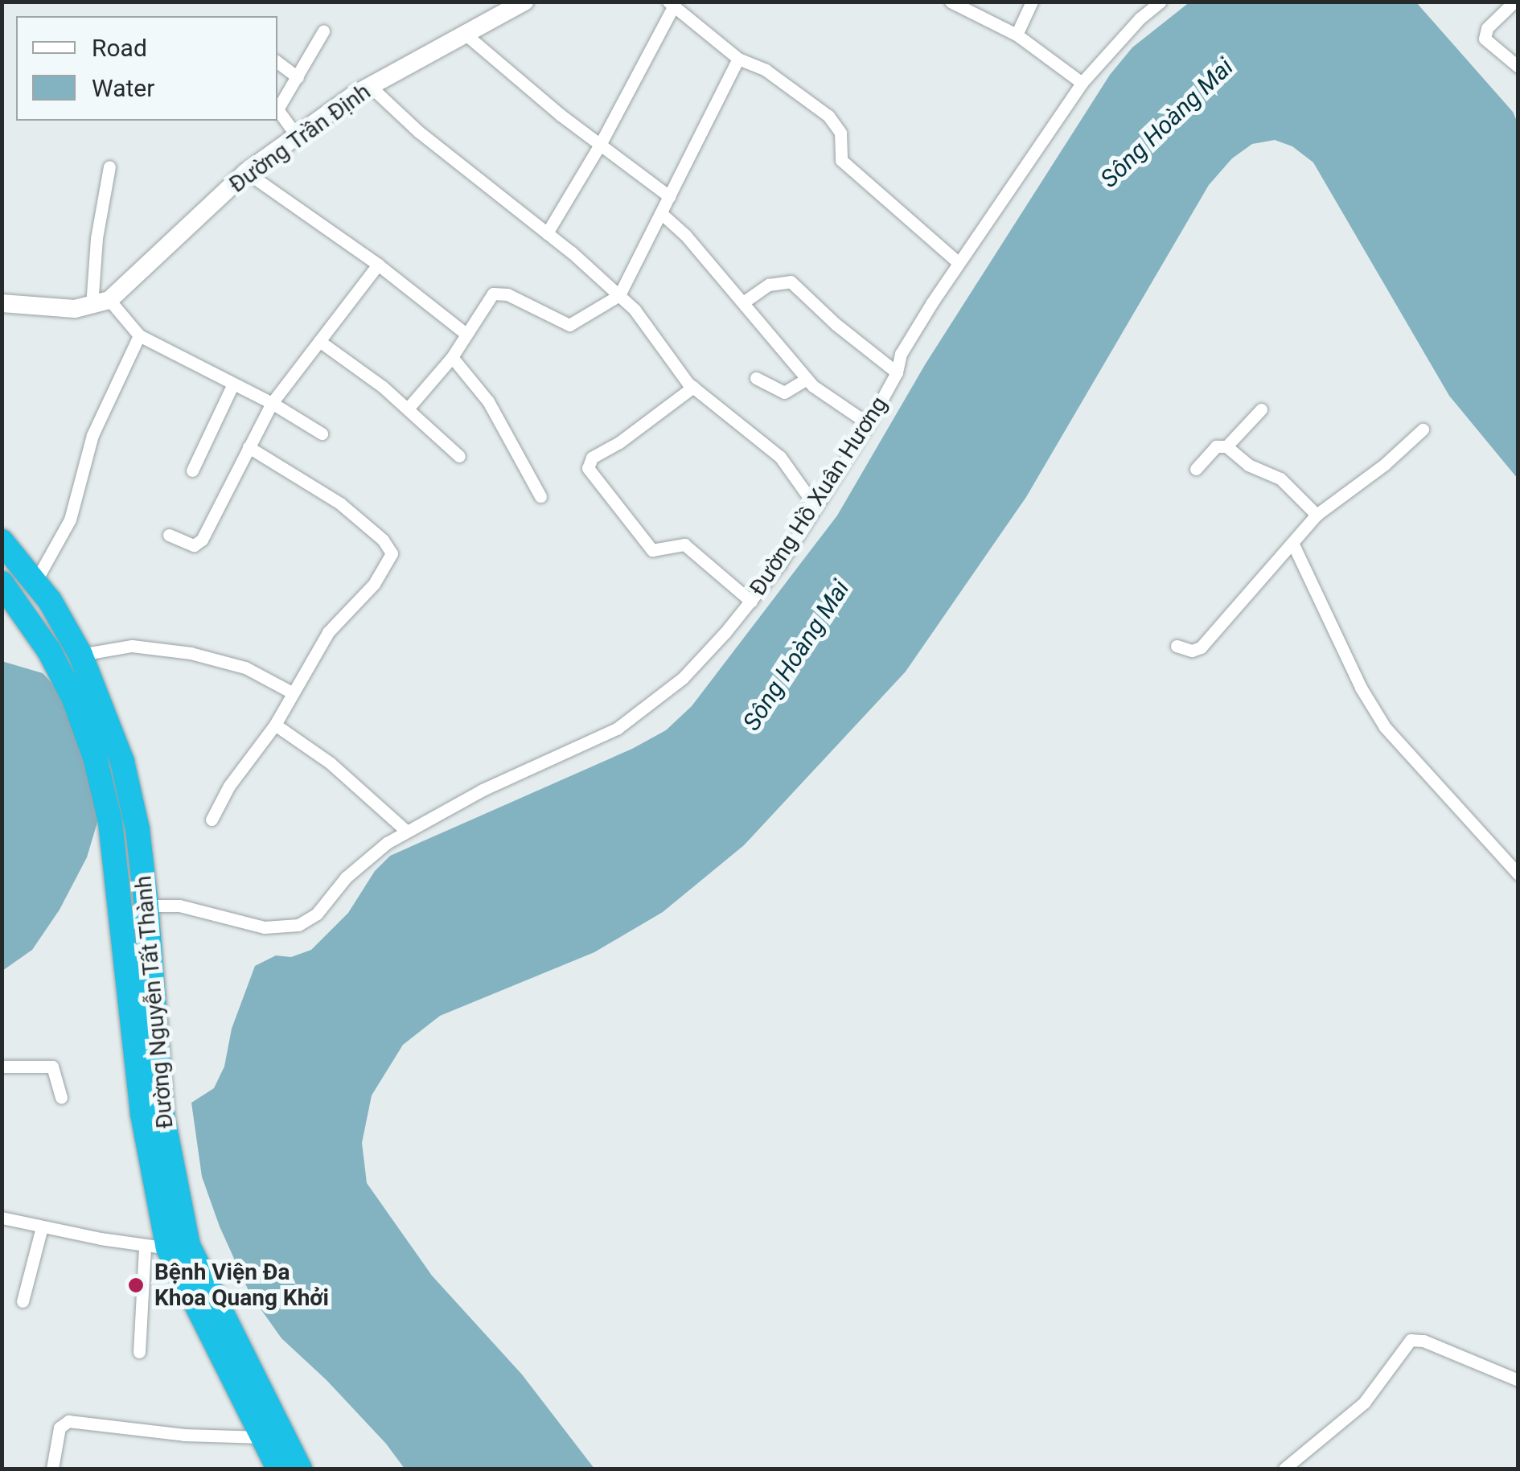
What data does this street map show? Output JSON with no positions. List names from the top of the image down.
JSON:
{
  "streets": {
    "highway": ["Đường Nguyễn Tất Thành"],
    "main road": ["Đường Trần Định"],
    "street": ["Đường Hồ Xuân Hương"]
  },
  "crossings": [
    ["Đường Hồ Xuân Hương", "Đường Nguyễn Tất Thành"]
  ],
  "water": ["Sông Hoàng Mai"],
  "places": ["Bệnh Viện Đa Khoa Quang Khởi"],
  "legend": ["Road", "Water"]
}
